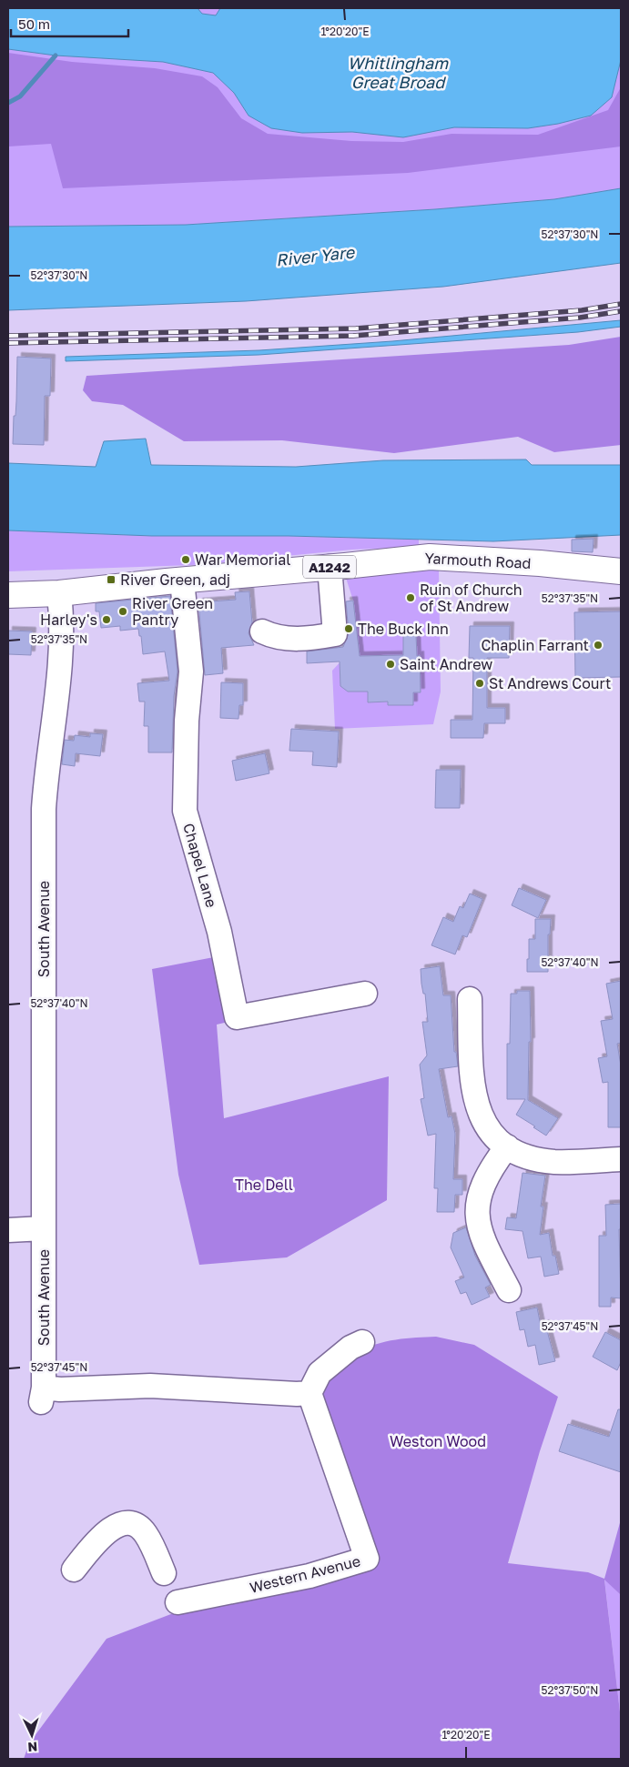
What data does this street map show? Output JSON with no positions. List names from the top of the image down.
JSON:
{
  "streets": {
    "main road": ["Yarmouth Road", "A1242"],
    "street": ["Chapel Lane", "South Avenue", "Western Avenue"]
  },
  "crossings": [
    ["Yarmouth Road", "Chapel Lane"],
    ["Yarmouth Road", "South Avenue"],
    ["South Avenue", "Western Avenue"]
  ],
  "water": ["Whitlingham Great Broad", "River Yare"],
  "parks": ["The Dell", "Weston Wood"],
  "places": {
    "other": [
      "War Memorial",
      "Ruin of Church of St Andrew",
      "River Green Pantry",
      "Harley's",
      "The Buck Inn",
      "Chaplin Farrant",
      "Saint Andrew",
      "St Andrews Court"
    ],
    "transit": ["River Green, adj"]
  },
  "scale_bar": "50 m",
  "north": "bottom",
  "coordinates": [
    "1°20'20\"E",
    "52°37'30\"N",
    "52°37'35\"N",
    "52°37'40\"N",
    "52°37'45\"N",
    "52°37'50\"N"
  ]
}
